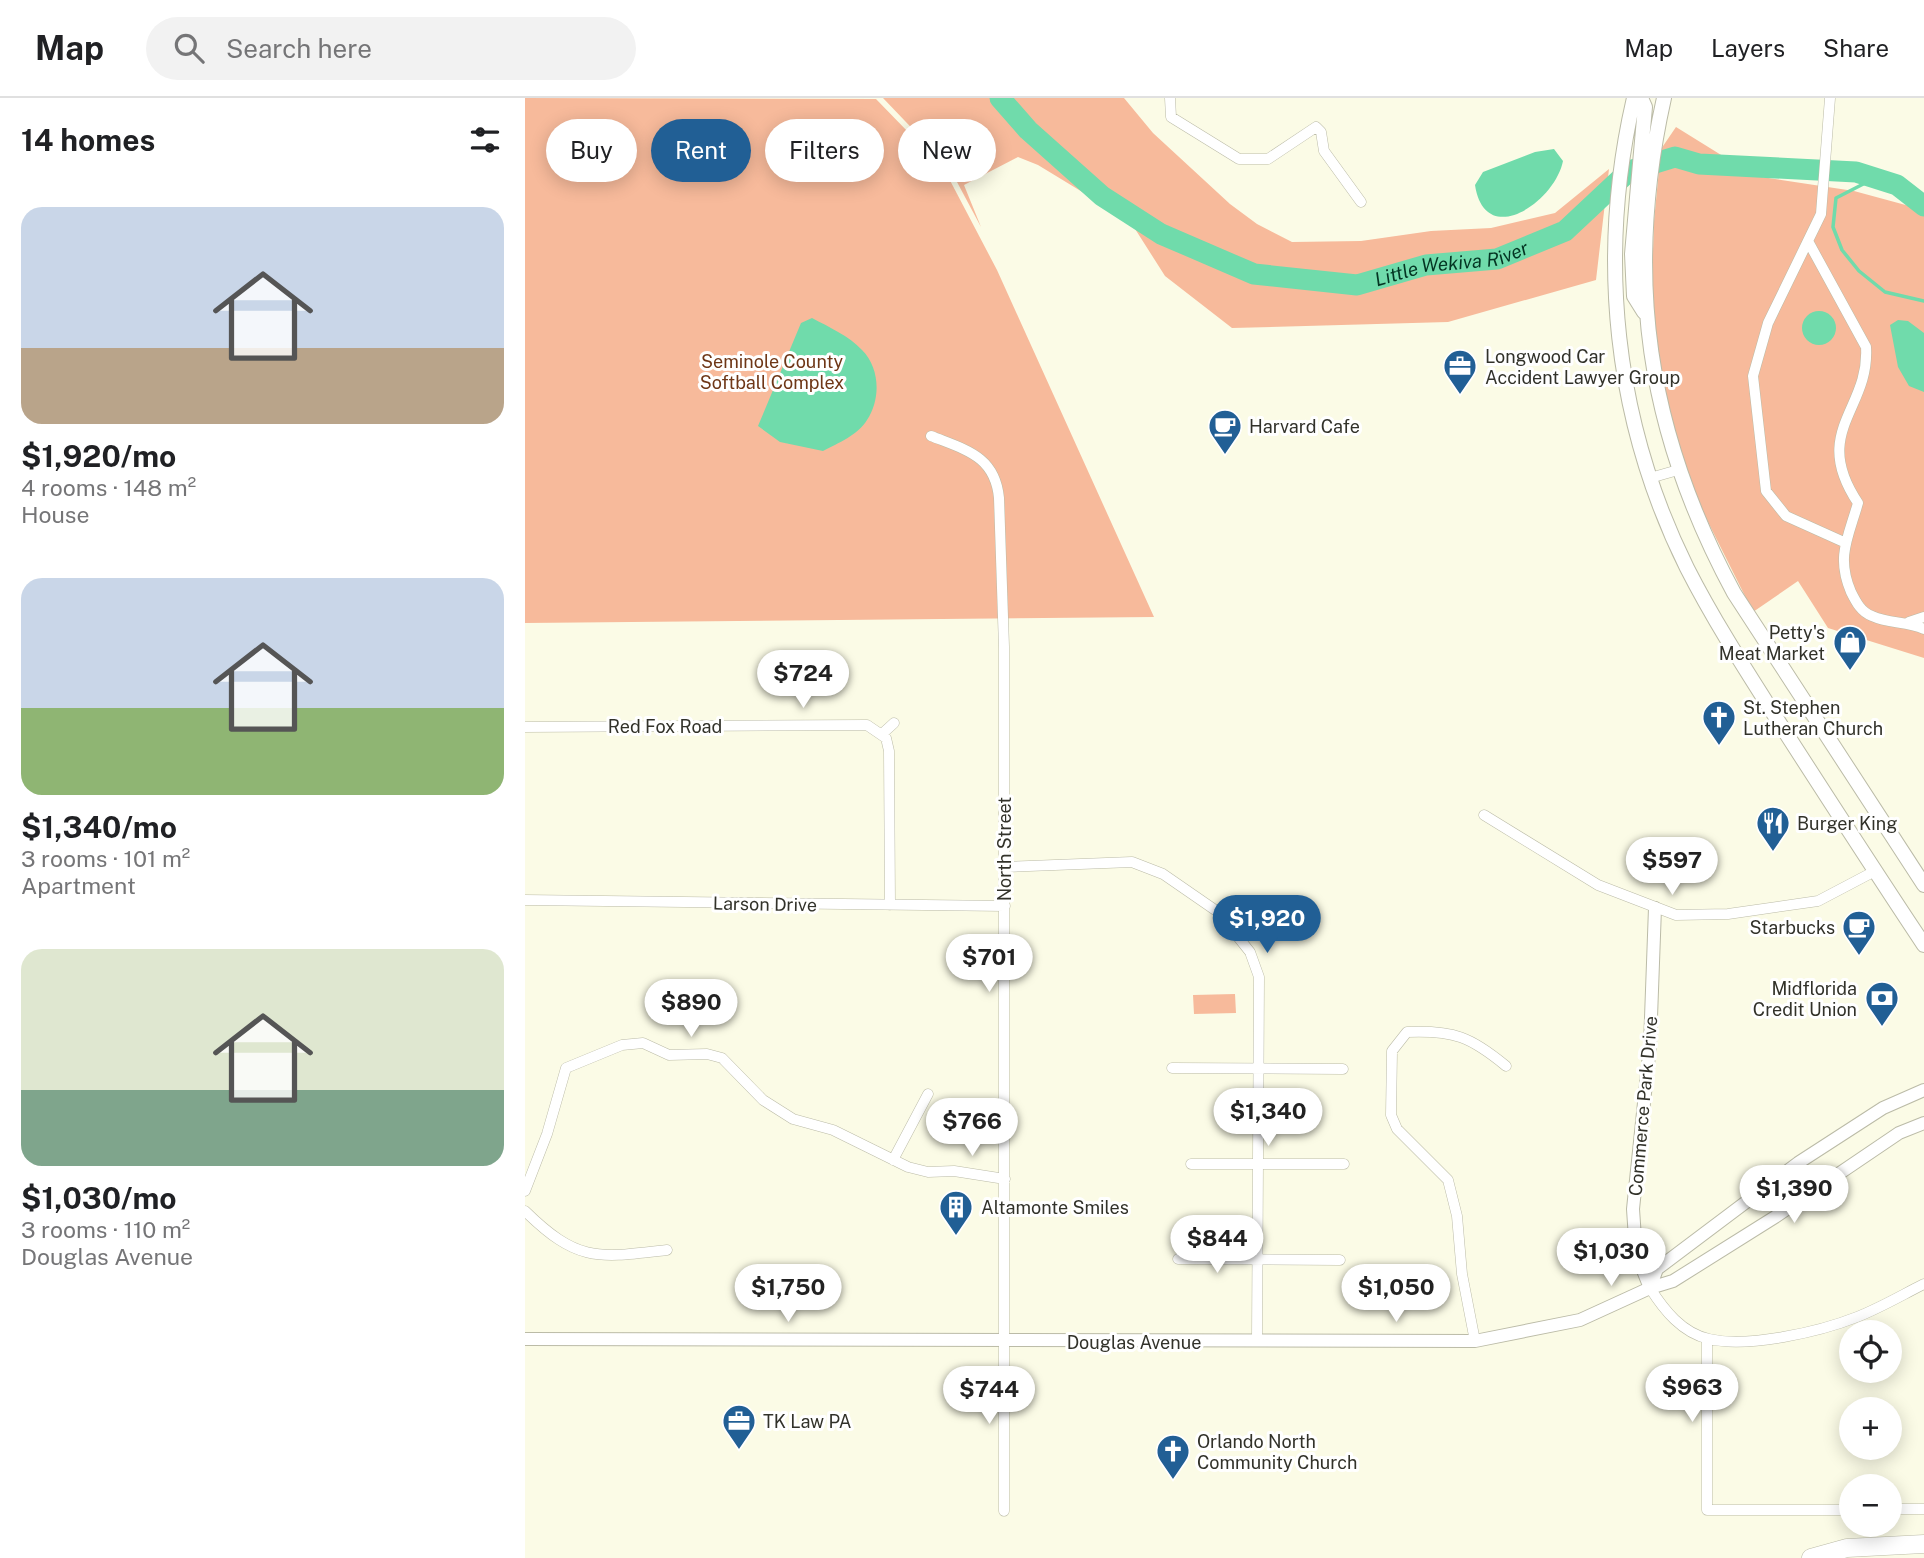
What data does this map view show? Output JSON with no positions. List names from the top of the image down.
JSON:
{
  "streets": {
    "main road": ["Commerce Park Drive", "Douglas Avenue"],
    "street": ["Red Fox Road", "North Street", "Larson Drive"]
  },
  "crossings": [
    ["North Street", "Larson Drive"],
    ["North Street", "Douglas Avenue"],
    ["Commerce Park Drive", "Douglas Avenue"]
  ],
  "water": ["Little Wekiva River"],
  "parks": ["Seminole County Softball Complex"],
  "places": {
    "office": ["Longwood Car Accident Lawyer Group", "TK Law PA"],
    "cafe": ["Harvard Cafe", "Starbucks"],
    "shop": ["Petty's Meat Market"],
    "church": ["St. Stephen Lutheran Church", "Orlando North Community Church"],
    "restaurant": ["Burger King"],
    "bank": ["Midflorida Credit Union"],
    "building": ["Altamonte Smiles"]
  },
  "page": {
    "header": "Map",
    "search": "Search here",
    "nav": ["Map", "Layers", "Share"],
    "heading": "14 homes",
    "chip": [
      "Buy",
      "Rent",
      "Filters",
      "New"
    ],
    "list": [
      {
        "name": "$1,920/mo",
        "note": "4 rooms · 148 m² · House"
      },
      {
        "name": "$1,340/mo",
        "note": "3 rooms · 101 m² · Apartment"
      },
      {
        "name": "$1,030/mo",
        "note": "3 rooms · 110 m² · Douglas Avenue"
      }
    ],
    "price": [
      "$724",
      "$597",
      "$1,920",
      "$701",
      "$890",
      "$1,340",
      "$766",
      "$1,390",
      "$844",
      "$1,030",
      "$1,750",
      "$1,050",
      "$963",
      "$744"
    ],
    "map_buttons": ["+", "−"]
  }
}
